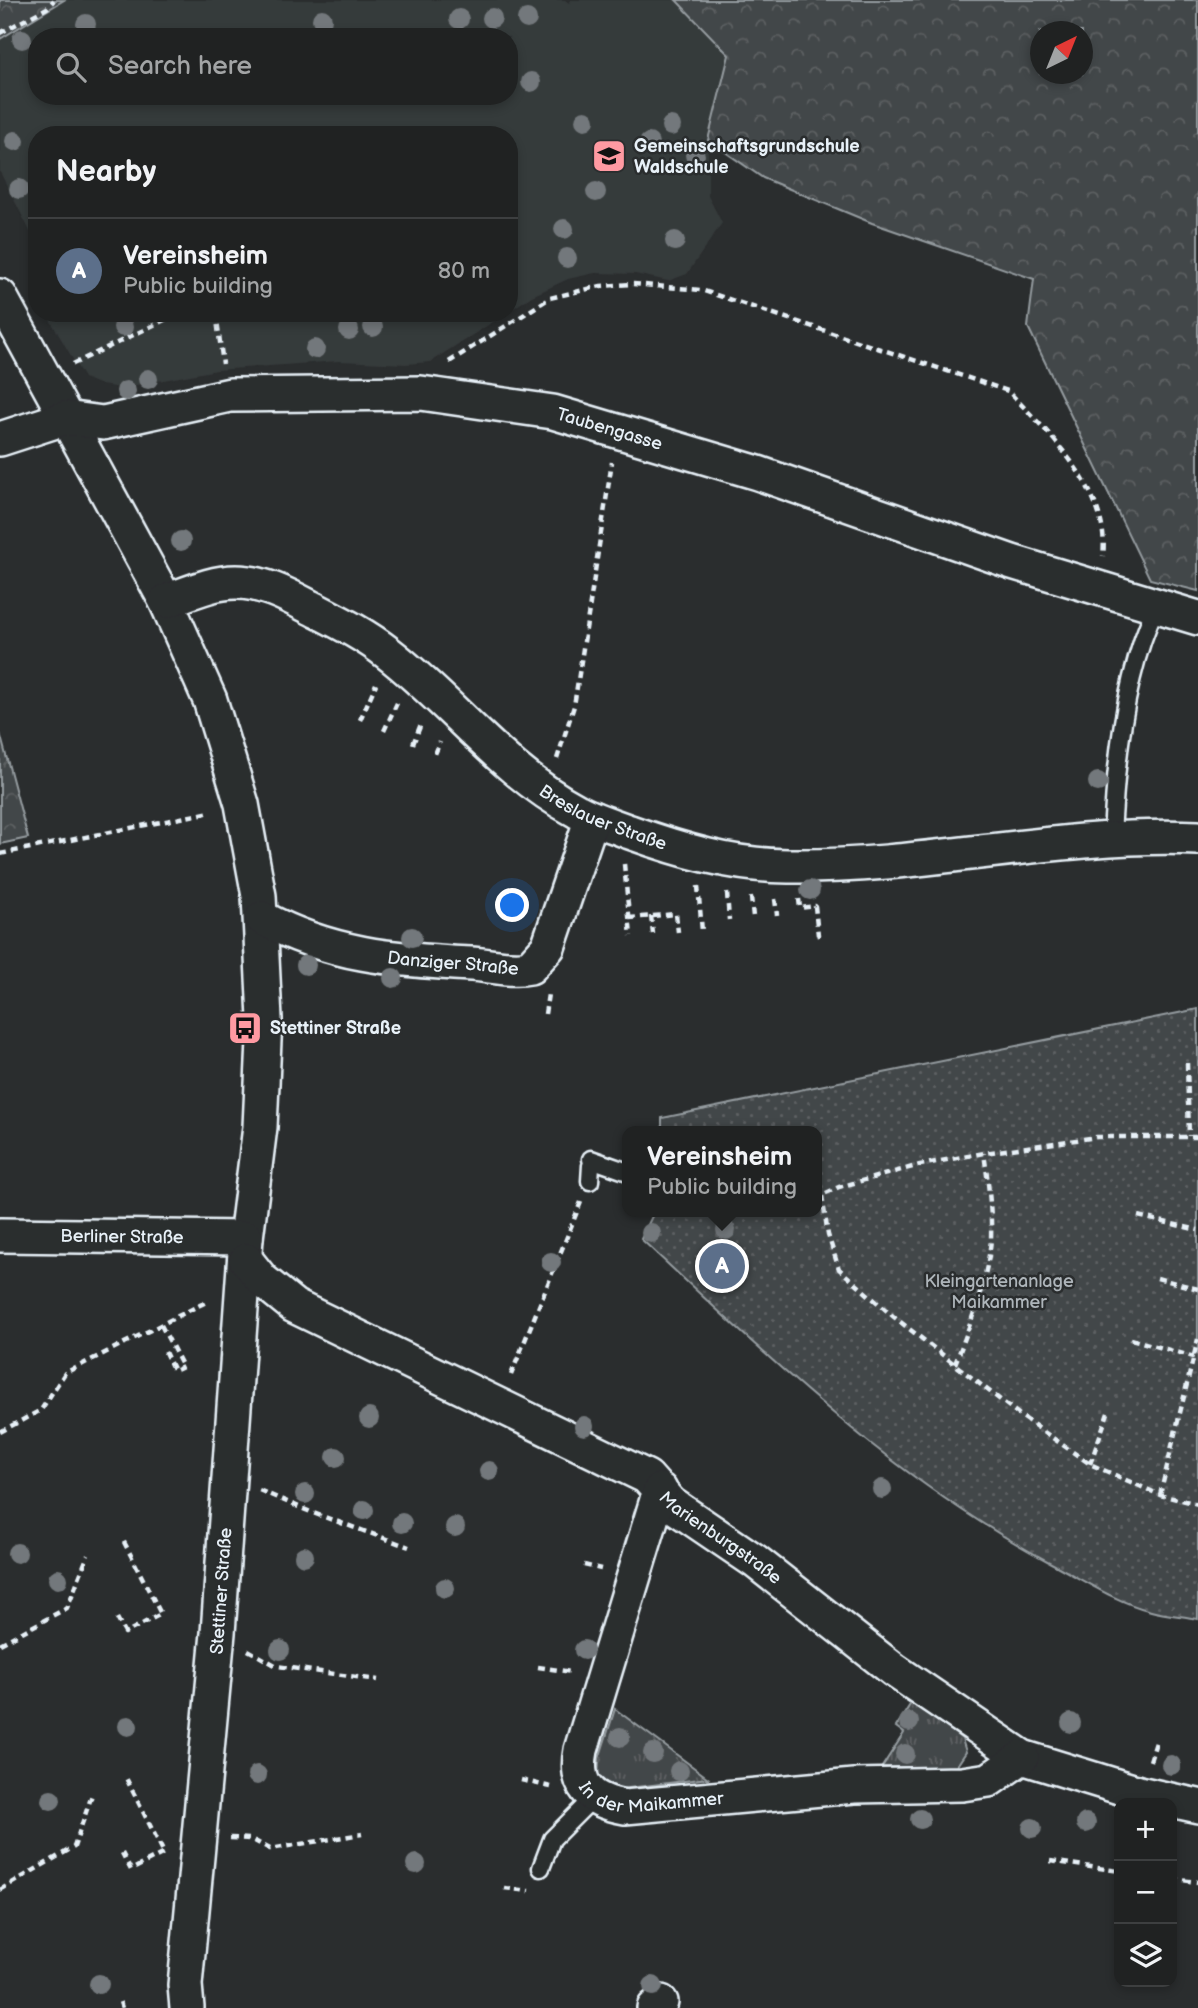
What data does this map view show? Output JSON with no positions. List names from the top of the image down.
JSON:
{
  "streets": {
    "street": [
      "Taubengasse",
      "Breslauer Straße",
      "Danziger Straße",
      "Berliner Straße",
      "Marienburgstraße",
      "Stettiner Straße",
      "In der Maikammer"
    ]
  },
  "crossings": [
    ["Taubengasse", "Stettiner Straße"],
    ["Breslauer Straße", "Danziger Straße"],
    ["Breslauer Straße", "Stettiner Straße"],
    ["Danziger Straße", "Stettiner Straße"],
    ["Berliner Straße", "Marienburgstraße"],
    ["Berliner Straße", "Stettiner Straße"],
    ["Marienburgstraße", "Stettiner Straße"],
    ["Marienburgstraße", "In der Maikammer"]
  ],
  "parks": ["Kleingartenanlage Maikammer"],
  "places": {
    "school or university": ["Gemeinschaftsgrundschule Waldschule"],
    "bus stop": ["Stettiner Straße"]
  },
  "north": "top right",
  "page": {
    "search": "Search here",
    "heading": "Nearby",
    "list": [
      {
        "mark": "A",
        "name": "Vereinsheim",
        "note": "Public building",
        "value": "80 m"
      }
    ],
    "popup": ["Vereinsheim", "Public building"],
    "pins": "A",
    "map_buttons": ["+", "−"]
  }
}
